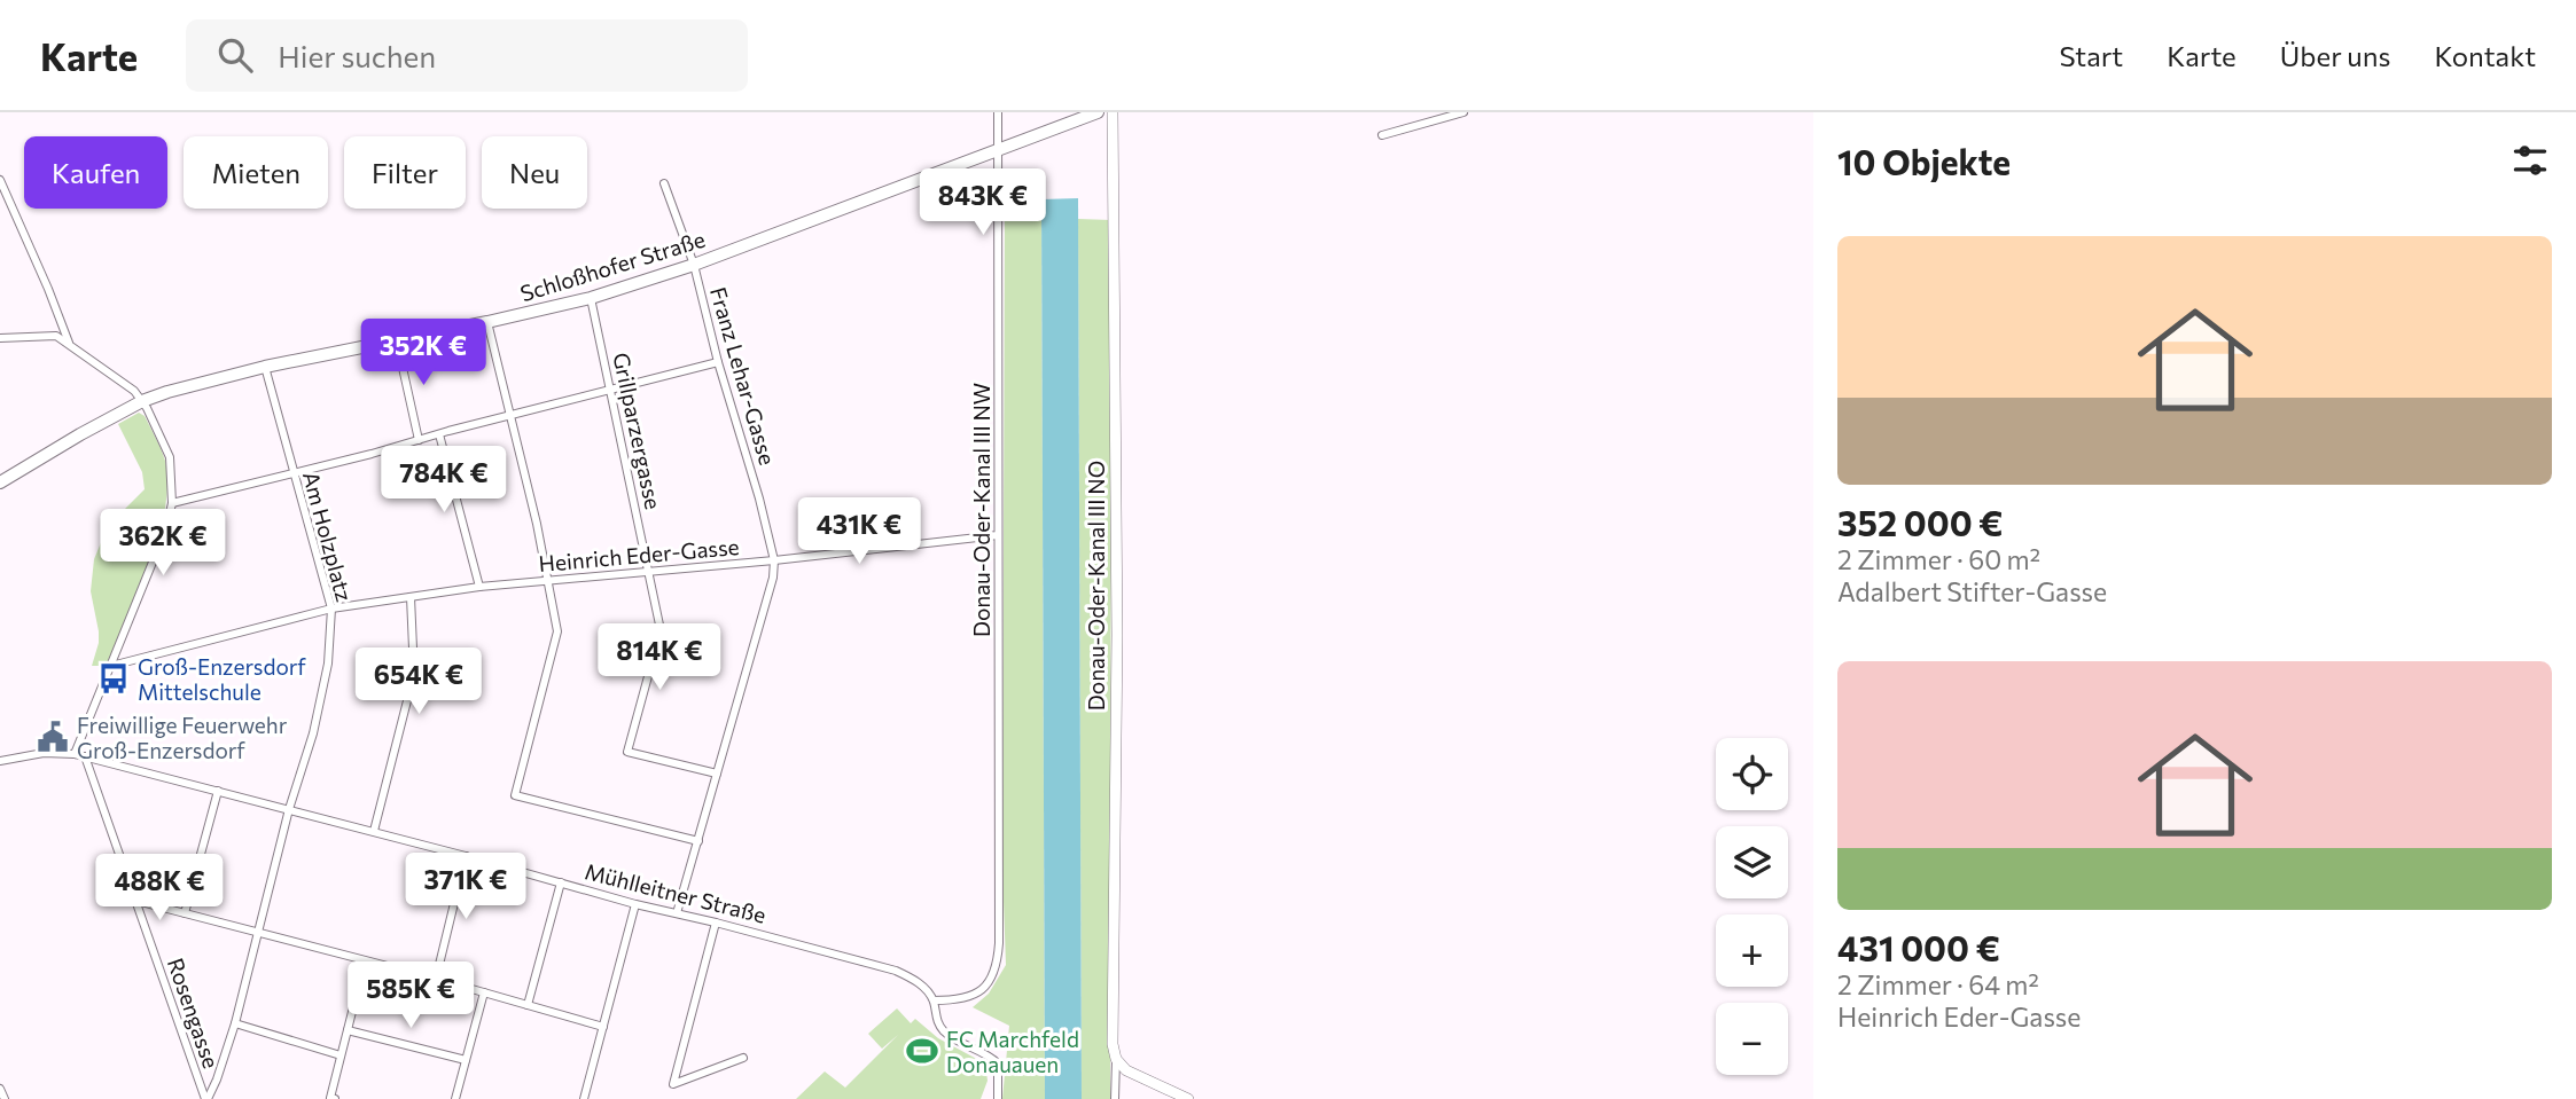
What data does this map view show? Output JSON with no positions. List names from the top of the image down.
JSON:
{
  "streets": {
    "main road": ["Schloßhofer Straße"],
    "street": [
      "Franz Lehar-Gasse",
      "Grillparzergasse",
      "Donau-Oder-Kanal III NW",
      "Am Holzplatz",
      "Heinrich Eder-Gasse",
      "Donau-Oder-Kanal III NO",
      "Mühlleitner Straße",
      "Rosengasse"
    ]
  },
  "crossings": [
    ["Schloßhofer Straße", "Franz Lehar-Gasse"],
    ["Schloßhofer Straße", "Grillparzergasse"],
    ["Schloßhofer Straße", "Donau-Oder-Kanal III NW"],
    ["Schloßhofer Straße", "Am Holzplatz"],
    ["Franz Lehar-Gasse", "Grillparzergasse"],
    ["Franz Lehar-Gasse", "Heinrich Eder-Gasse"],
    ["Franz Lehar-Gasse", "Mühlleitner Straße"],
    ["Grillparzergasse", "Heinrich Eder-Gasse"],
    ["Donau-Oder-Kanal III NW", "Heinrich Eder-Gasse"],
    ["Donau-Oder-Kanal III NW", "Mühlleitner Straße"],
    ["Am Holzplatz", "Heinrich Eder-Gasse"],
    ["Am Holzplatz", "Mühlleitner Straße"],
    ["Am Holzplatz", "Rosengasse"],
    ["Mühlleitner Straße", "Rosengasse"]
  ],
  "places": {
    "bus stop": ["Groß-Enzersdorf Mittelschule"],
    "public building": ["Freiwillige Feuerwehr Groß-Enzersdorf"],
    "sports": ["FC Marchfeld Donauauen"]
  },
  "page": {
    "header": "Karte",
    "search": "Hier suchen",
    "nav": [
      "Start",
      "Karte",
      "Über uns",
      "Kontakt"
    ],
    "heading": "10 Objekte",
    "chip": [
      "Kaufen",
      "Mieten",
      "Filter",
      "Neu"
    ],
    "price": [
      "843K €",
      "352K €",
      "784K €",
      "431K €",
      "362K €",
      "814K €",
      "654K €",
      "371K €",
      "488K €",
      "585K €"
    ],
    "list": [
      {
        "name": "352 000 €",
        "note": "2 Zimmer · 60 m² · Adalbert Stifter-Gasse"
      },
      {
        "name": "431 000 €",
        "note": "2 Zimmer · 64 m² · Heinrich Eder-Gasse"
      }
    ],
    "map_buttons": ["+", "−"]
  }
}
